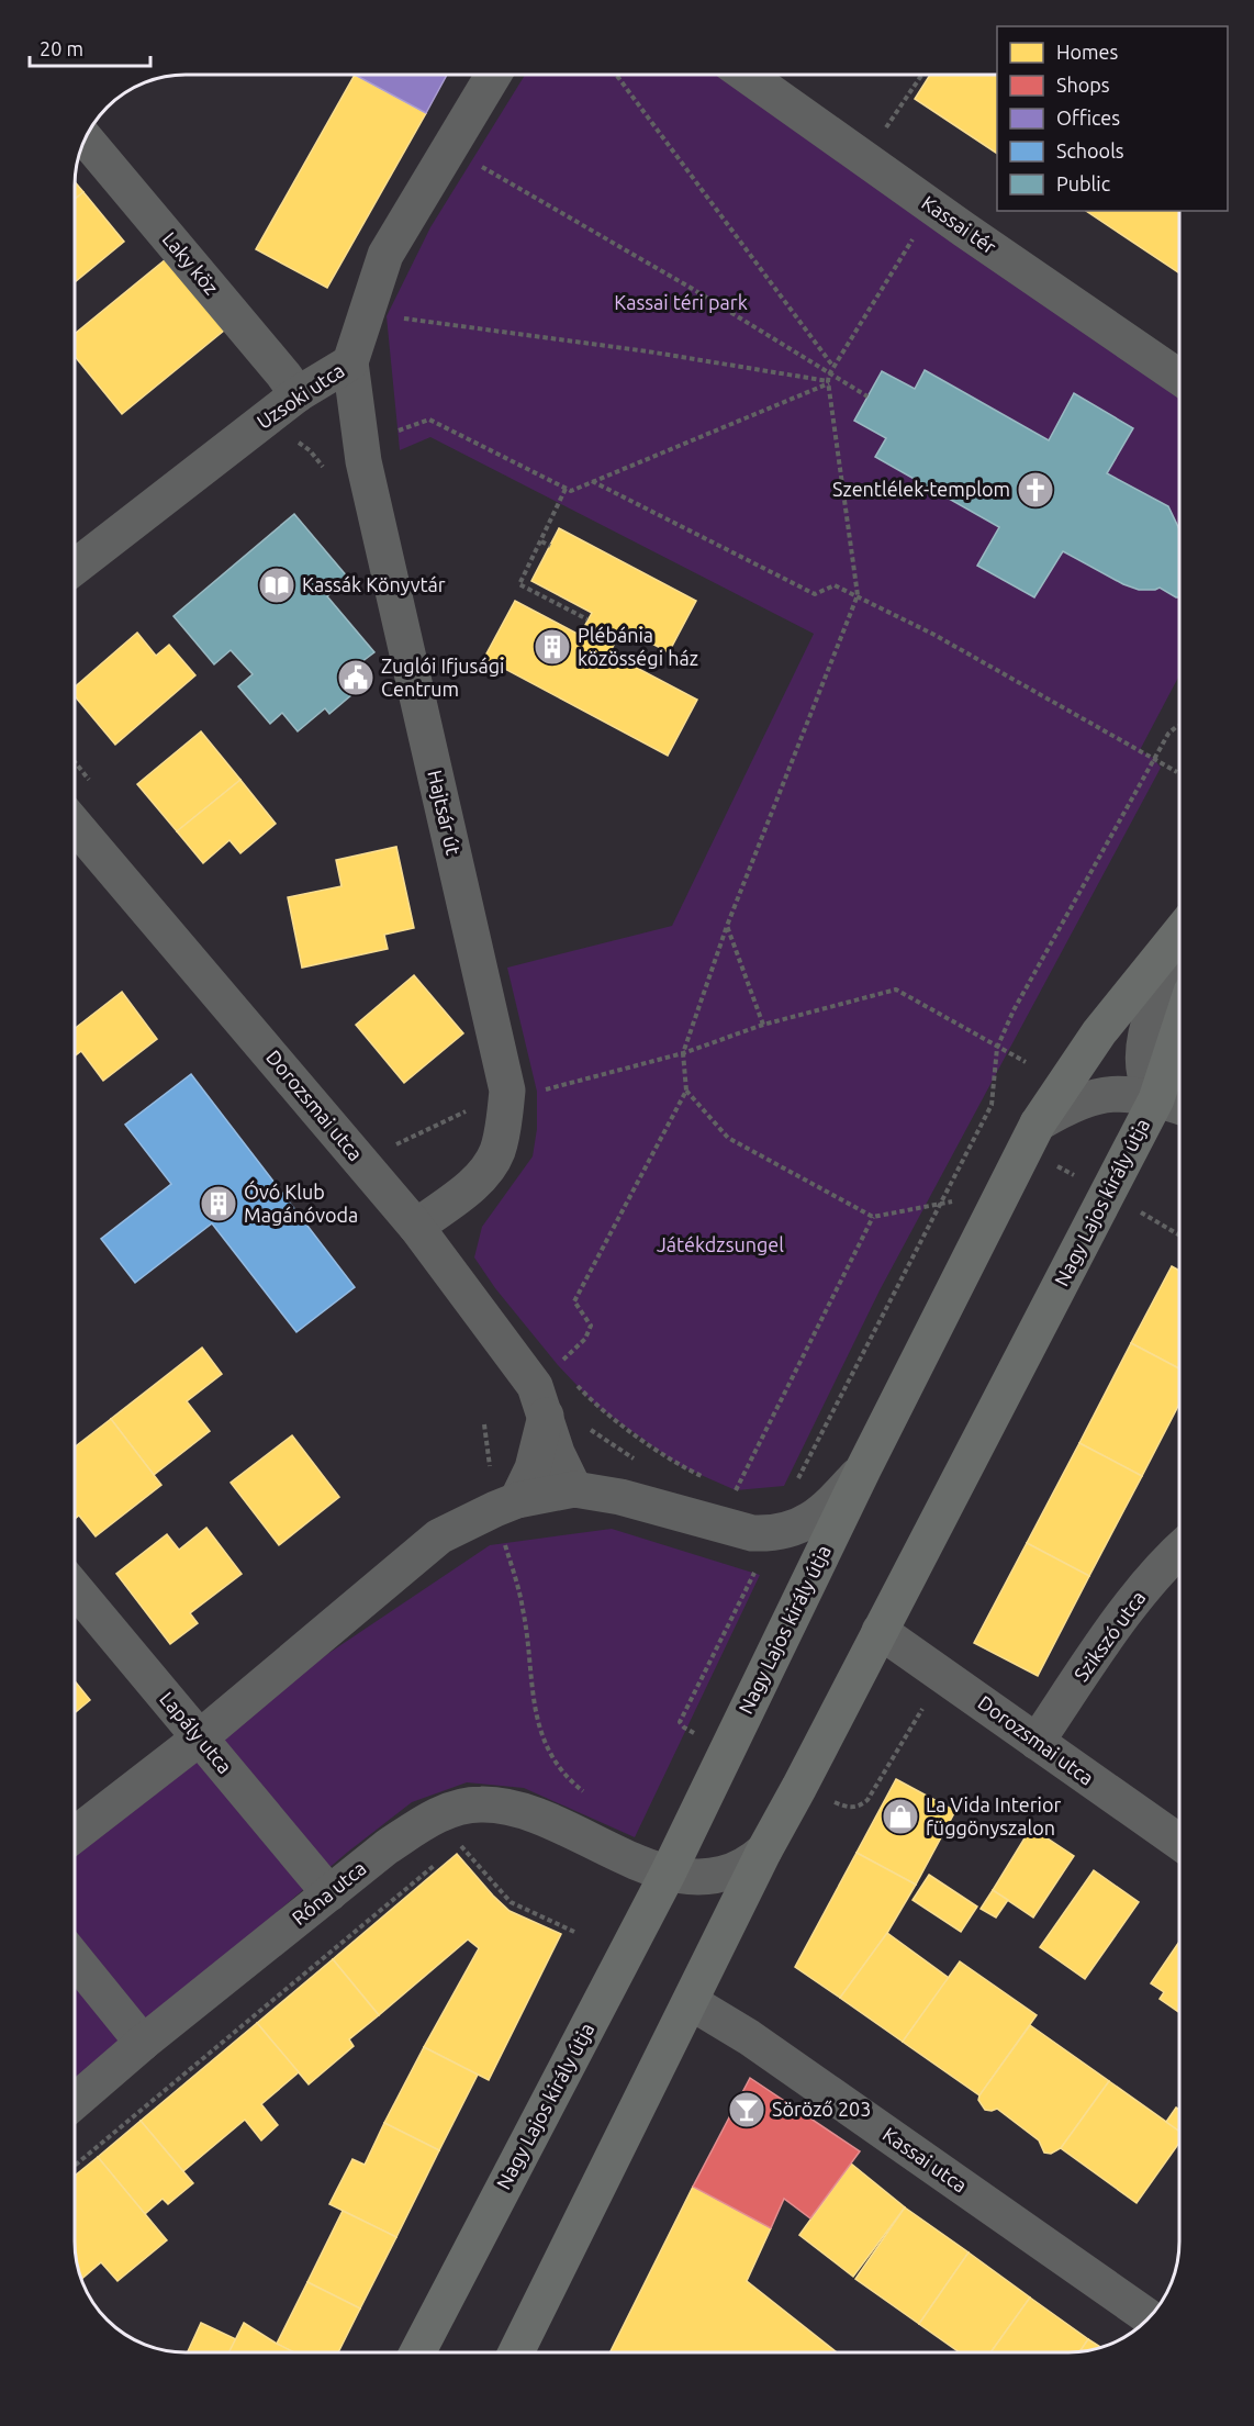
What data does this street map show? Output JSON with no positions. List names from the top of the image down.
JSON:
{
  "streets": {
    "main road": ["Nagy Lajos király útja"],
    "street": [
      "Kassai tér",
      "Laky köz",
      "Uzsoki utca",
      "Hajtsár út",
      "Dorozsmai utca",
      "Szikszó utca",
      "Lapály utca",
      "Róna utca",
      "Kassai utca"
    ]
  },
  "crossings": [
    ["Laky köz", "Uzsoki utca"],
    ["Uzsoki utca", "Hajtsár út"],
    ["Hajtsár út", "Dorozsmai utca"],
    ["Dorozsmai utca", "Nagy Lajos király útja"],
    ["Dorozsmai utca", "Szikszó utca"],
    ["Nagy Lajos király útja", "Róna utca"],
    ["Nagy Lajos király útja", "Kassai utca"],
    ["Lapály utca", "Róna utca"]
  ],
  "parks": ["Kassai téri park", "Játékdzsungel"],
  "places": {
    "church": ["Szentlélek-templom"],
    "library": ["Kassák Könyvtár"],
    "building": ["Plébánia közösségi ház", "Óvó Klub Magánóvoda"],
    "public building": ["Zuglói Ifjusági Centrum"],
    "shop": ["La Vida Interior függönyszalon"],
    "bar": ["Söröző 203"]
  },
  "legend": [
    "Homes",
    "Shops",
    "Offices",
    "Schools",
    "Public"
  ],
  "scale_bar": "20 m"
}
